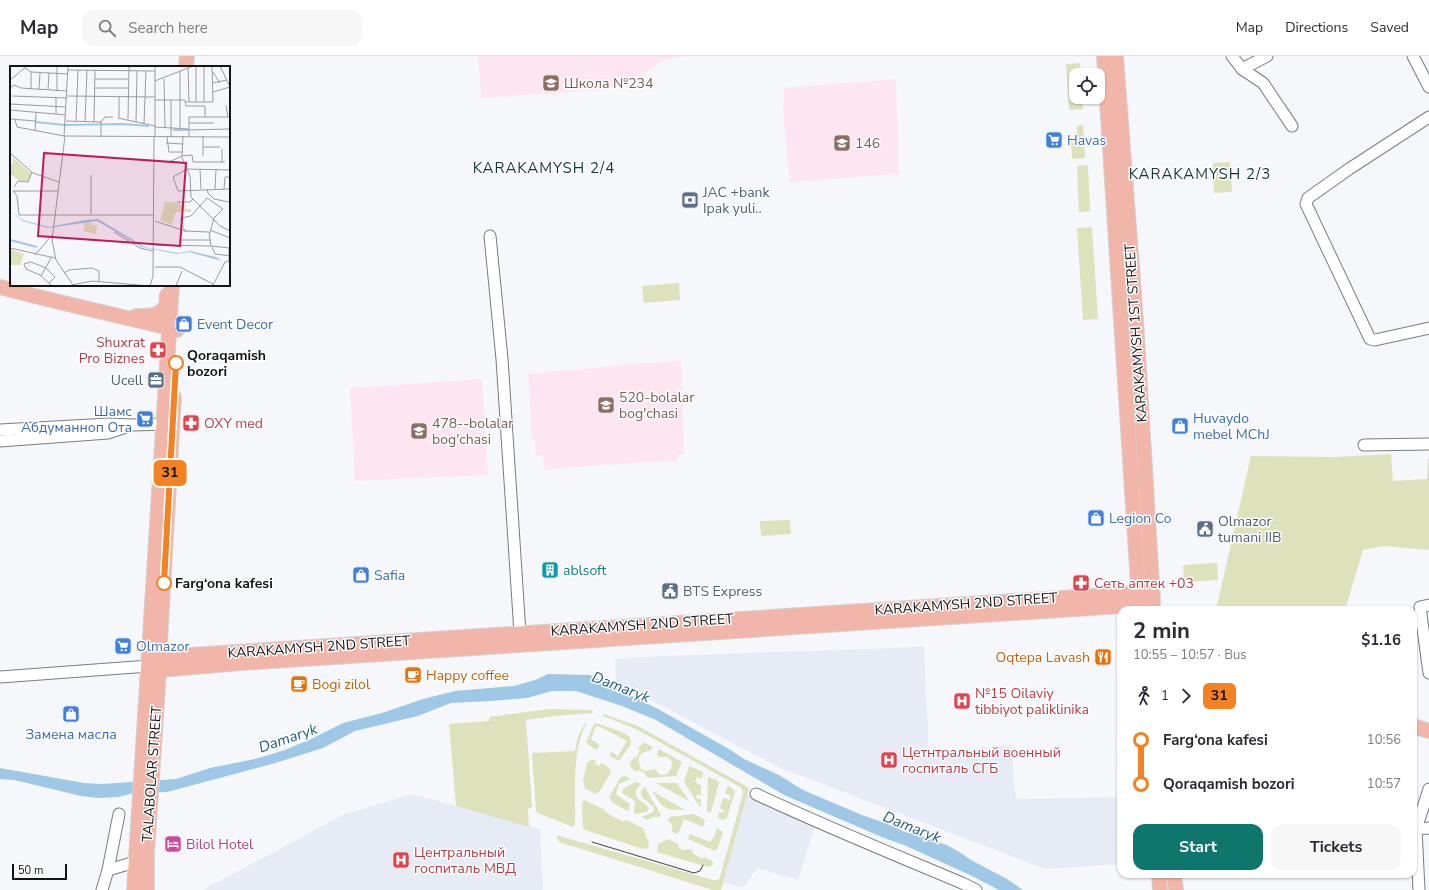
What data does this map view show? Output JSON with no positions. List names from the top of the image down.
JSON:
{
  "streets": {
    "main road": ["KARAKAMYSH 1ST STREET", "KARAKAMYSH 2ND STREET", "TALABOLAR STREET"]
  },
  "crossings": [
    ["KARAKAMYSH 1ST STREET", "KARAKAMYSH 2ND STREET"],
    ["KARAKAMYSH 2ND STREET", "TALABOLAR STREET"]
  ],
  "districts": ["KARAKAMYSH 2/4", "KARAKAMYSH 2/3"],
  "water": ["Damaryk"],
  "places": {
    "school or university": [
      "Школа №234",
      "146",
      "520-bolalar bog'chasi",
      "478--bolalar bog'chasi"
    ],
    "supermarket": ["Havas", "Шамс Абдуманноп Ота", "Olmazor"],
    "bank": ["JAC +bank Ipak yuli.."],
    "shop": [
      "Event Decor",
      "Huvaydo mebel MChJ",
      "Legion Co",
      "Safia",
      "Замена масла"
    ],
    "pharmacy": ["Shuxrat Pro Biznes", "OXY med", "Сеть аптек +03"],
    "other": ["Qoraqamish bozori", "Farg‘ona kafesi"],
    "office": ["Ucell"],
    "public building": ["Olmazor tumani IIB", "BTS Express"],
    "building": ["ablsoft"],
    "restaurant": ["Oqtepa Lavash"],
    "cafe": ["Happy coffee", "Bogi zilol"],
    "hospital": ["№15 Oilaviy tibbiyot paliklinika", "Цетнтральный военный госпиталь СГБ", "Центральный госпиталь МВД"],
    "hotel": ["Bilol Hotel"]
  },
  "lines": ["bus line 31"],
  "scale_bar": "50 m",
  "page": {
    "header": "Map",
    "search": "Search here",
    "nav": ["Map", "Directions", "Saved"],
    "on_map": "31",
    "heading": ["2 min", "10:55 – 10:57 · Bus", "$1.16"],
    "legs": ["1", "31"],
    "list": [
      {
        "name": "Farg‘ona kafesi",
        "value": "10:56"
      },
      {
        "name": "Qoraqamish bozori",
        "value": "10:57"
      }
    ],
    "buttons": ["Start", "Tickets"],
    "scale": "50 m"
  }
}
